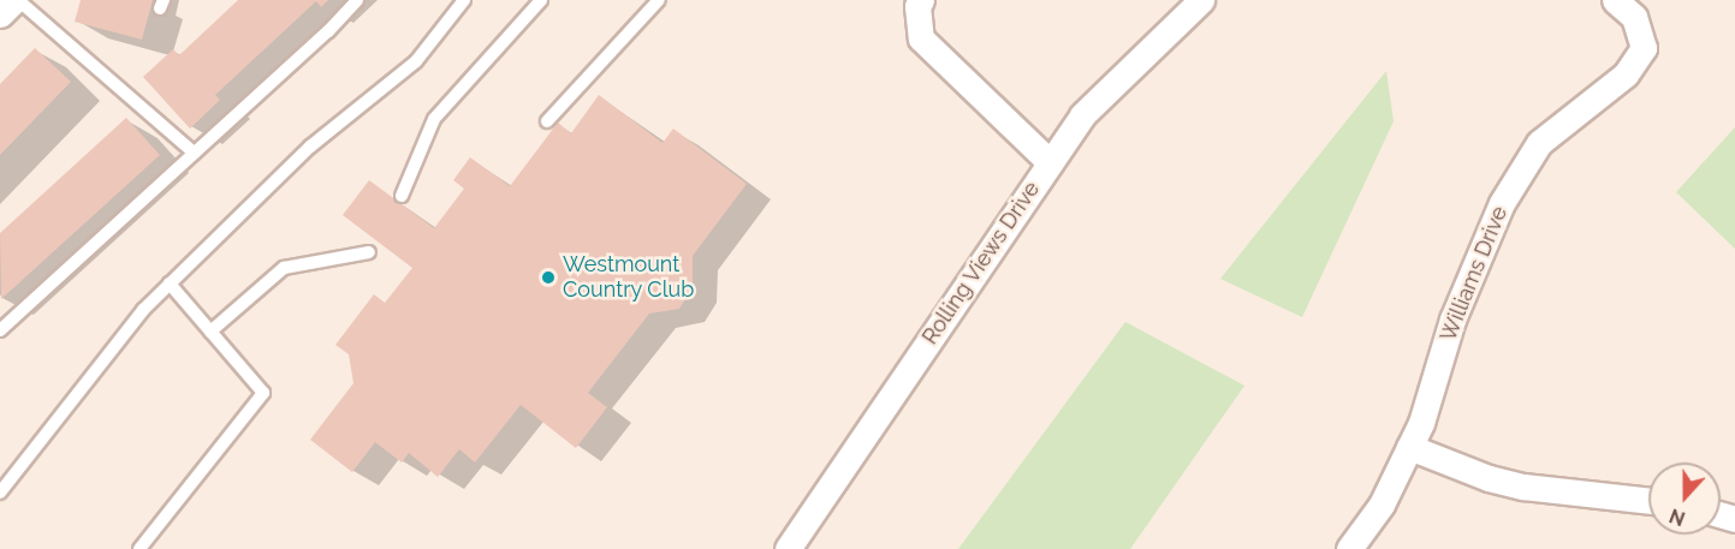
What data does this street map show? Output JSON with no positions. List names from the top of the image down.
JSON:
{
  "streets": {
    "street": ["Rolling Views Drive", "Williams Drive"]
  },
  "places": ["Westmount Country Club"],
  "north": "bottom"
}
